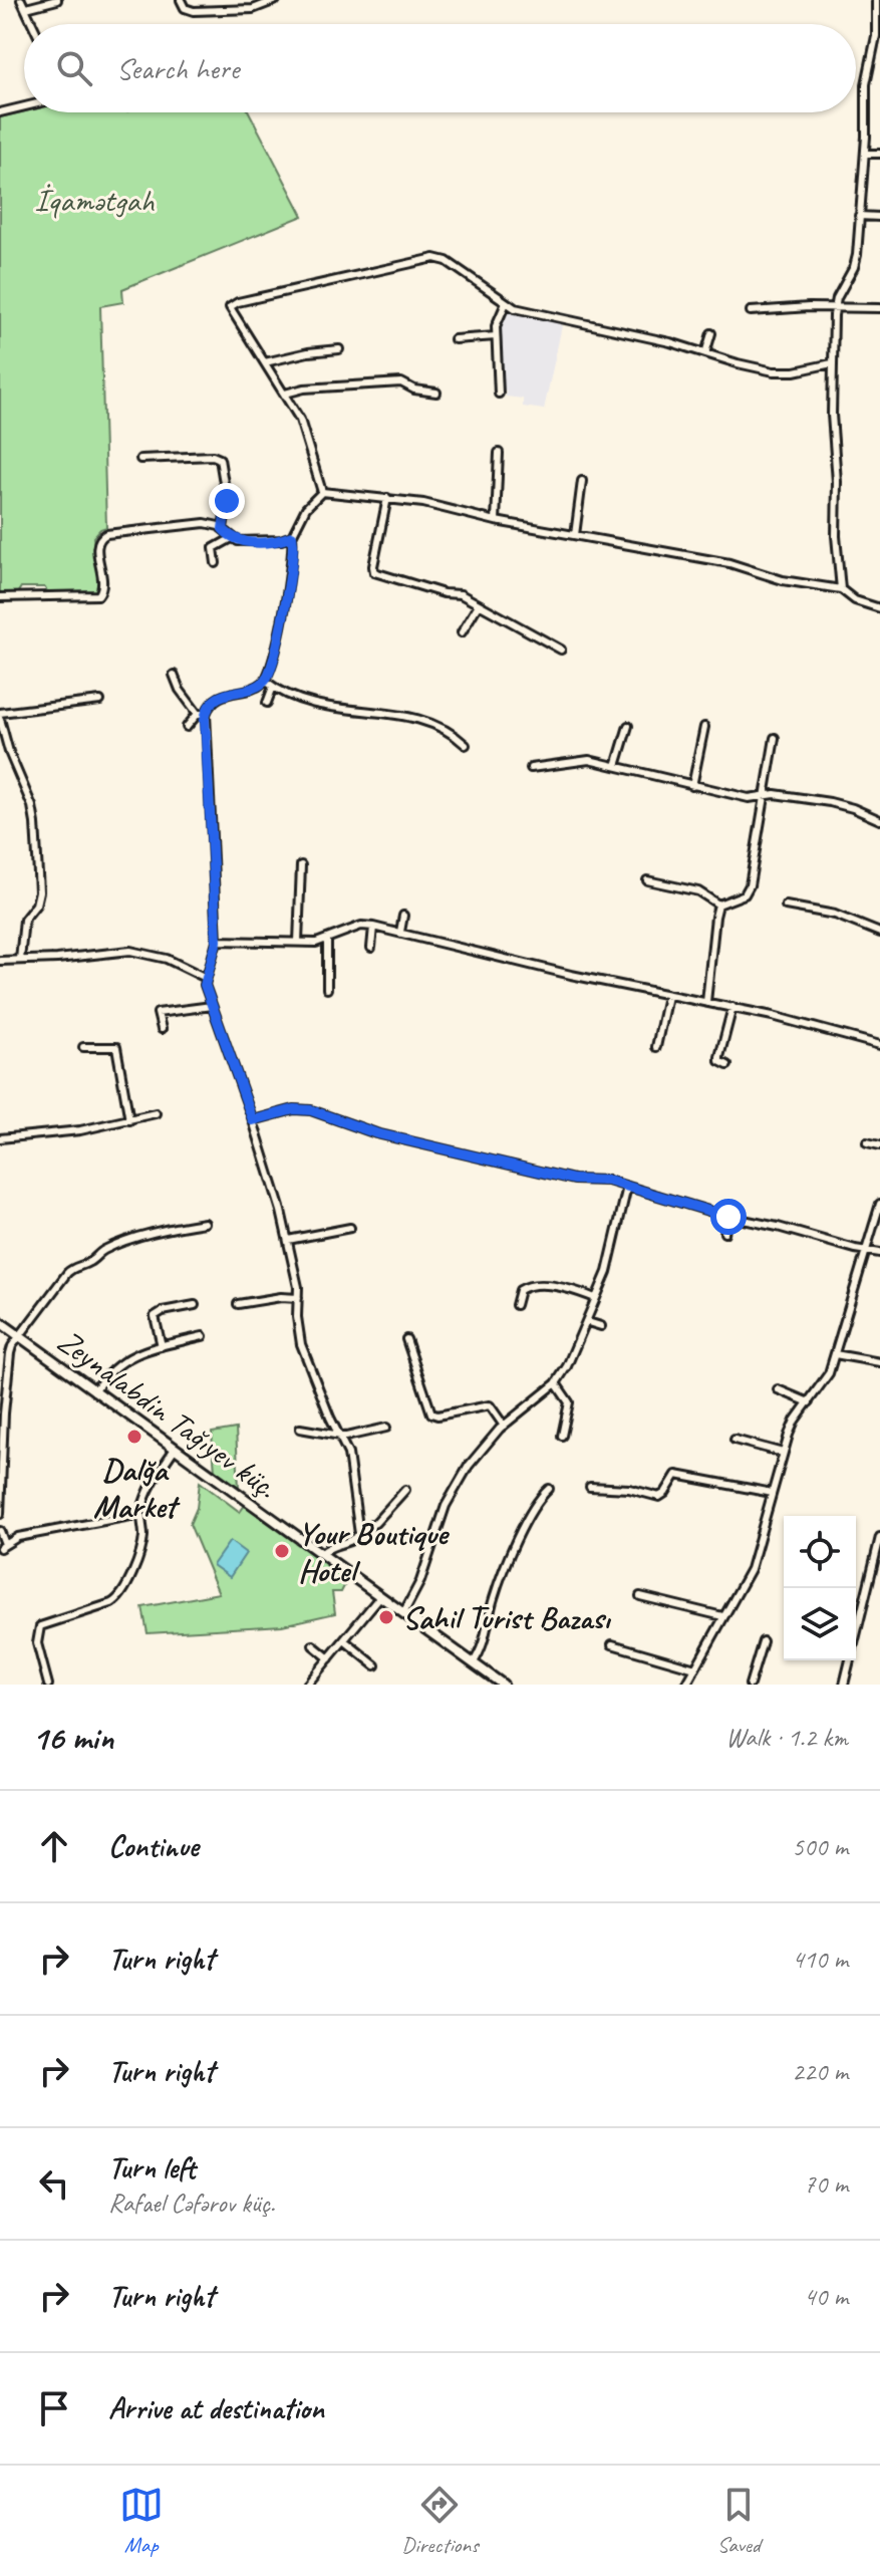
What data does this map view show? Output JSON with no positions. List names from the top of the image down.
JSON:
{
  "streets": {
    "street": ["Zeynalabdin Tağıyev küç."]
  },
  "parks": ["İqamətgah"],
  "places": ["Dalğa Market", "Your Boutique Hotel", "Sahil Turist Bazası"],
  "page": {
    "search": "Search here",
    "heading": ["16 min", "Walk · 1.2 km"],
    "list": [
      ["Continue", "500 m"],
      ["Turn right", "410 m"],
      ["Turn right", "220 m"],
      ["Turn left", "Rafael Cəfərov küç.", "70 m"],
      ["Turn right", "40 m"],
      "Arrive at destination"
    ],
    "nav": ["Map", "Directions", "Saved"]
  }
}
